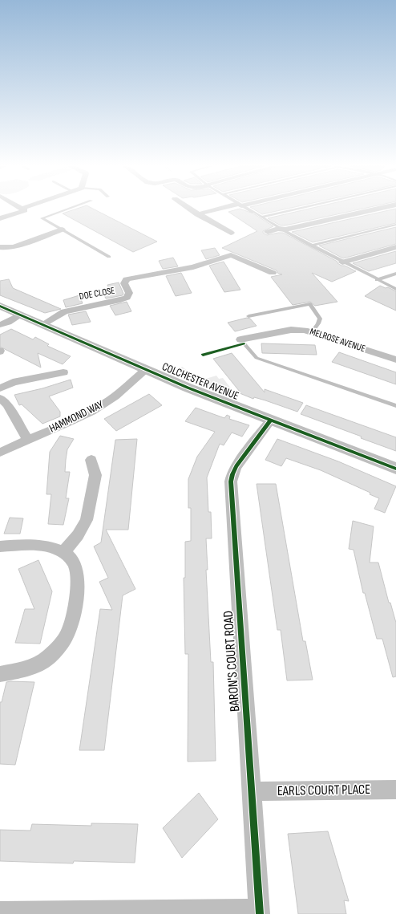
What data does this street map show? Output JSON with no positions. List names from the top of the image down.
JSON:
{
  "streets": {
    "street": [
      "DOE CLOSE",
      "MELROSE AVENUE",
      "COLCHESTER AVENUE",
      "HAMMOND WAY",
      "BARON'S COURT ROAD",
      "EARLS COURT PLACE"
    ]
  },
  "crossings": [
    ["DOE CLOSE", "COLCHESTER AVENUE"],
    ["COLCHESTER AVENUE", "HAMMOND WAY"],
    ["COLCHESTER AVENUE", "BARON'S COURT ROAD"],
    ["BARON'S COURT ROAD", "EARLS COURT PLACE"]
  ]
}
